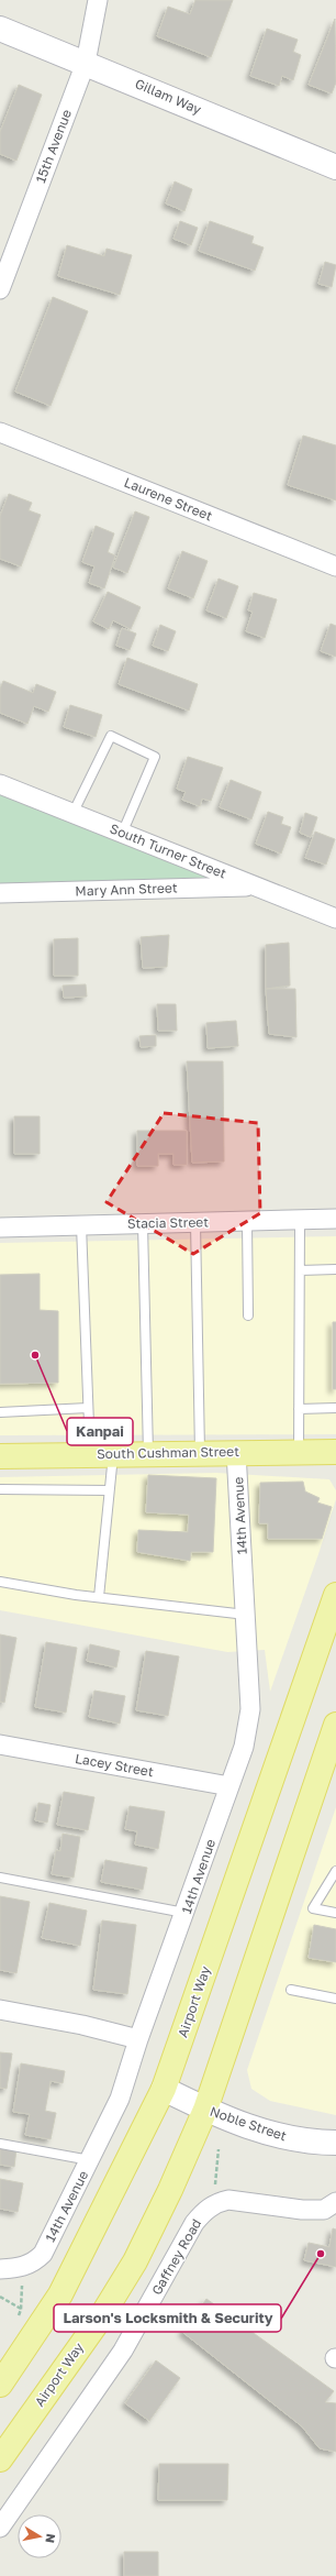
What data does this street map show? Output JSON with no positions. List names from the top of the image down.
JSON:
{
  "streets": {
    "main road": ["South Cushman Street", "Airport Way"],
    "street": [
      "Gillam Way",
      "15th Avenue",
      "Laurene Street",
      "South Turner Street",
      "Mary Ann Street",
      "Stacia Street",
      "14th Avenue",
      "Lacey Street",
      "Noble Street",
      "Gaffney Road"
    ]
  },
  "crossings": [
    ["Gillam Way", "15th Avenue"],
    ["South Turner Street", "Mary Ann Street"],
    ["South Cushman Street", "14th Avenue"],
    ["14th Avenue", "Lacey Street"],
    ["Airport Way", "Noble Street"]
  ],
  "places": ["Kanpai", "Larson's Locksmith & Security"],
  "north": "right"
}
